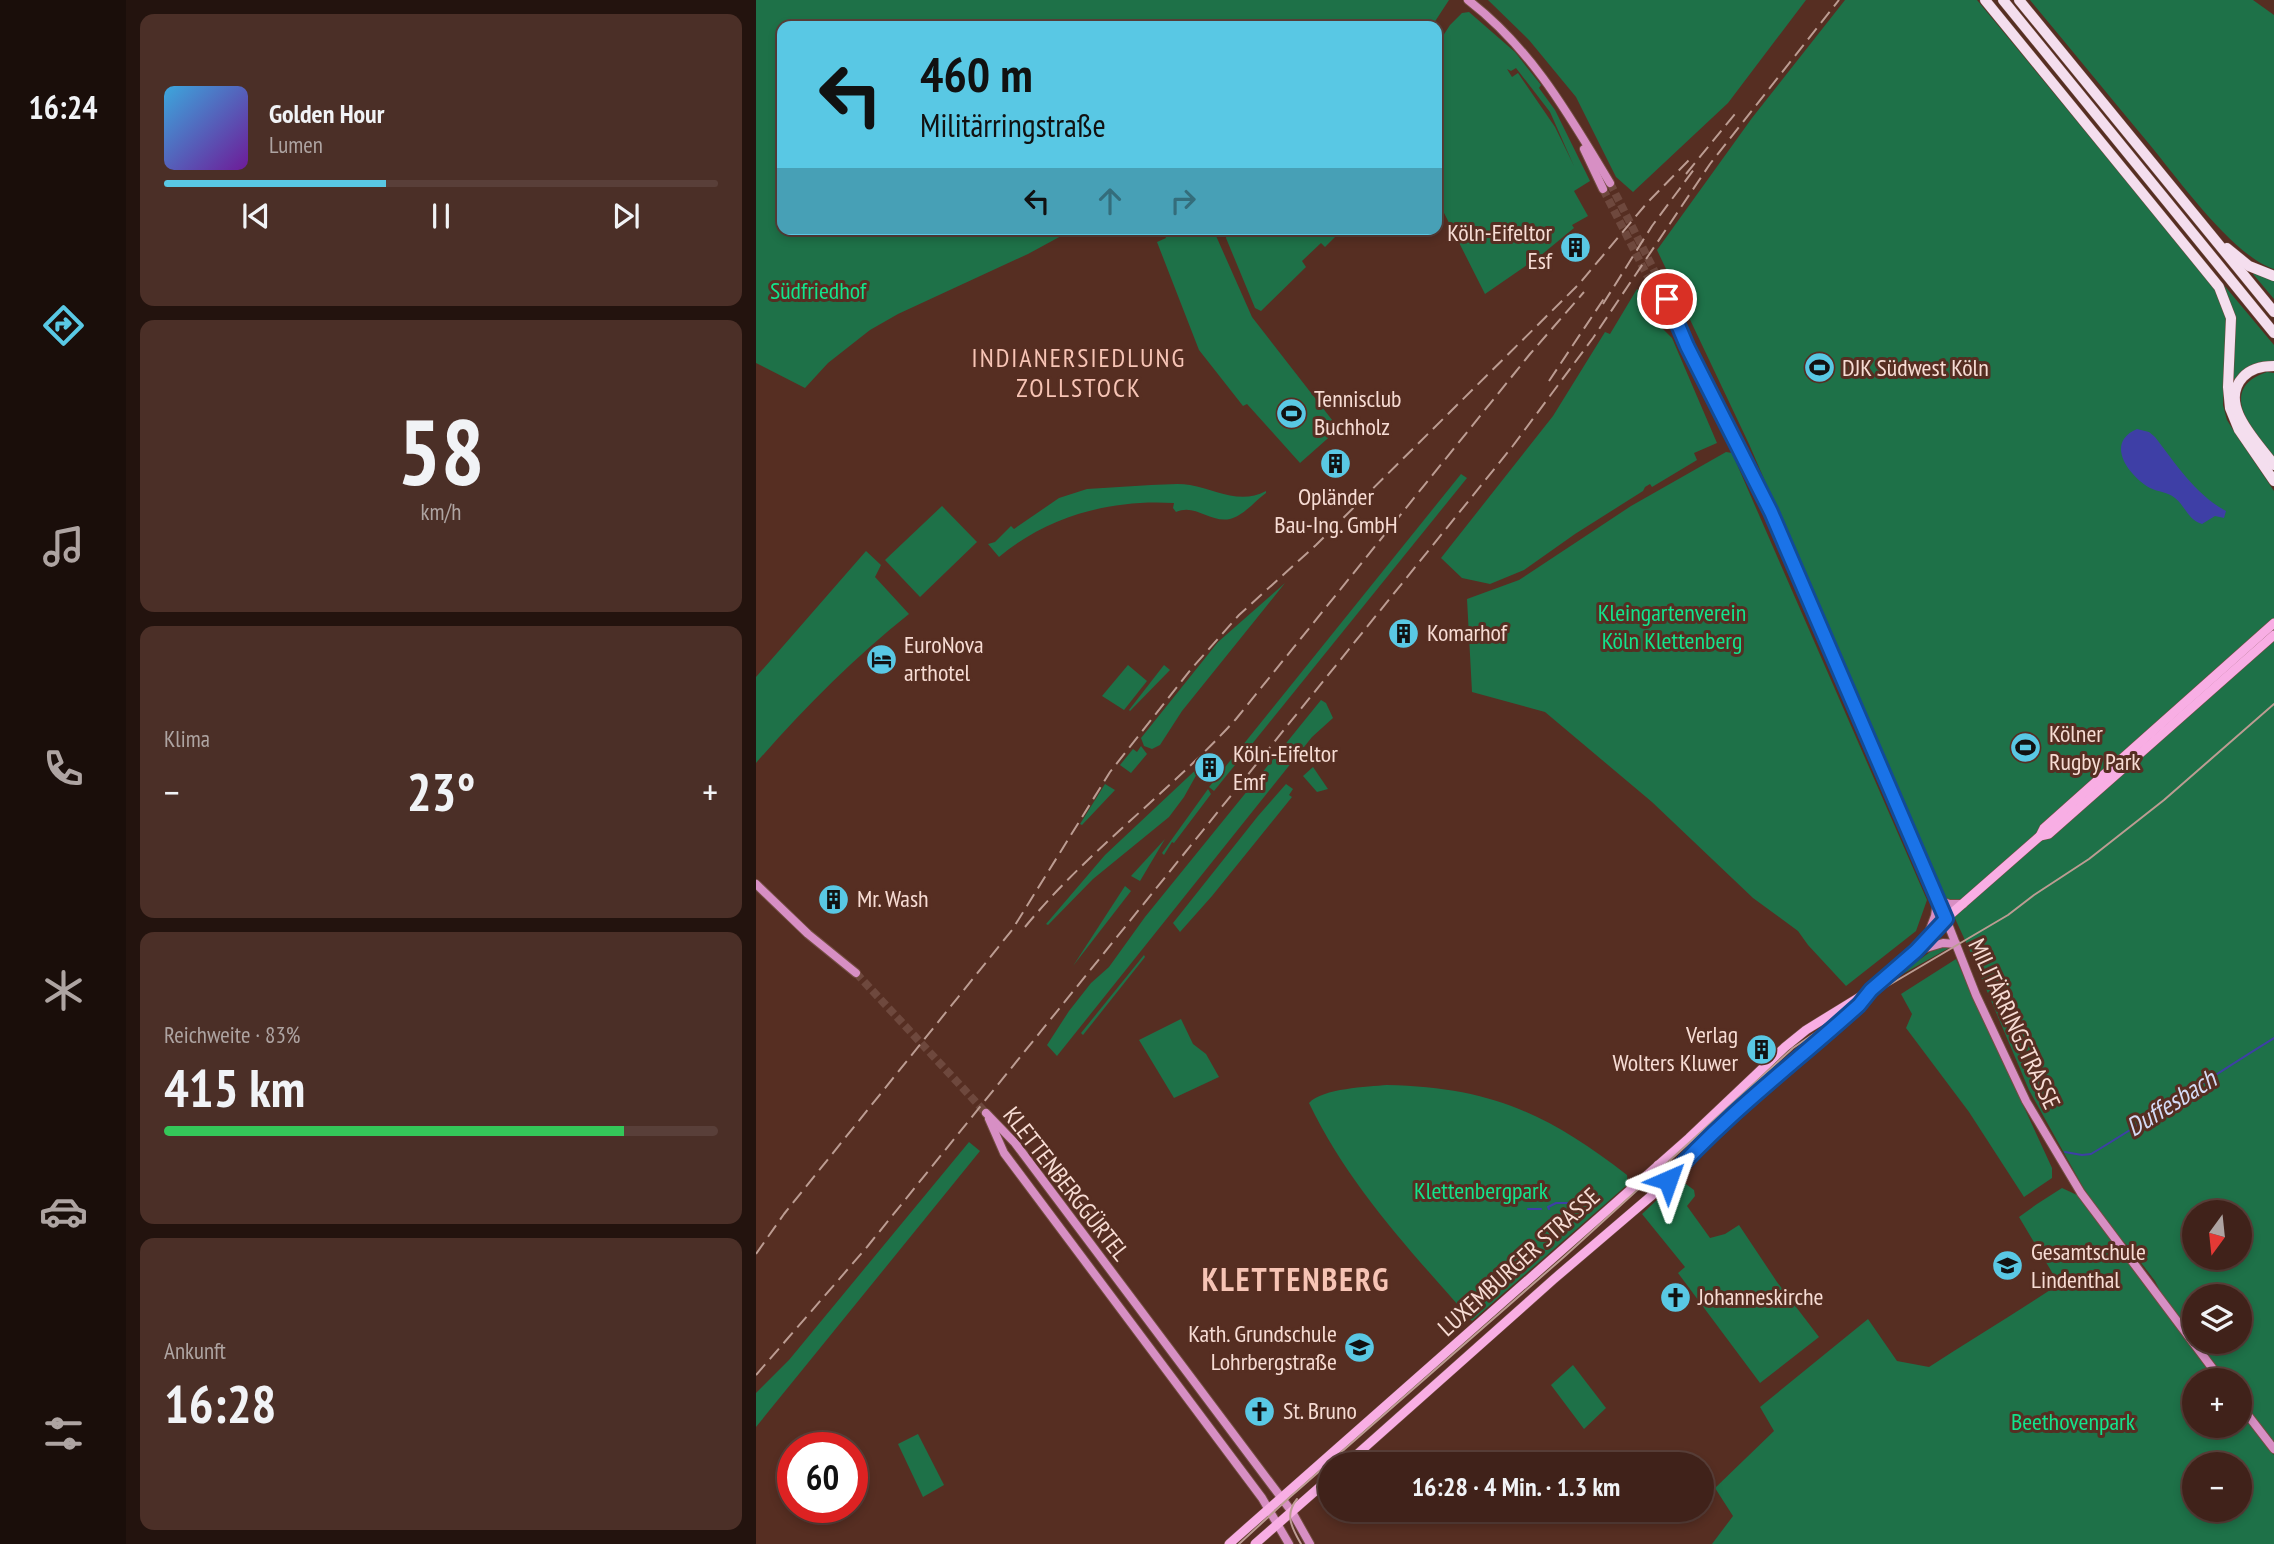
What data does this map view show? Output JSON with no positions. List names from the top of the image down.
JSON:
{
  "streets": {
    "main road": ["MILITÄRRINGSTRASSE", "KLETTENBERGGÜRTEL", "LUXEMBURGER STRASSE"]
  },
  "crossings": [
    ["MILITÄRRINGSTRASSE", "LUXEMBURGER STRASSE"],
    ["KLETTENBERGGÜRTEL", "LUXEMBURGER STRASSE"]
  ],
  "districts": ["INDIANERSIEDLUNG ZOLLSTOCK", "KLETTENBERG"],
  "water": ["Duffesbach"],
  "parks": [
    "Südfriedhof",
    "Kleingartenverein Köln Klettenberg",
    "Klettenbergpark",
    "Beethovenpark"
  ],
  "places": {
    "building": [
      "Köln-Eifeltor Esf",
      "Opländer Bau-Ing. GmbH",
      "Komarhof",
      "Köln-Eifeltor Emf",
      "Mr. Wash",
      "Verlag Wolters Kluwer"
    ],
    "sports": ["DJK Südwest Köln", "Tennisclub Buchholz", "Kölner Rugby Park"],
    "hotel": ["EuroNova arthotel"],
    "school or university": ["Gesamtschule Lindenthal", "Kath. Grundschule Lohrbergstraße"],
    "church": ["Johanneskirche", "St. Bruno"]
  },
  "north": "bottom",
  "page": {
    "tabs": "16:24",
    "turn": ["460 m", "Militärringstraße"],
    "song": ["Golden Hour", "Lumen"],
    "tile": [
      ["58", "km/h"],
      "Klima",
      ["Reichweite · 83%", "415 km"],
      ["Ankunft", "16:28"]
    ],
    "heat": ["−", "23°", "+"],
    "map_buttons": ["+", "−"],
    "limit": "60",
    "trip": "16:28 · 4 Min. · 1.3 km"
  }
}
